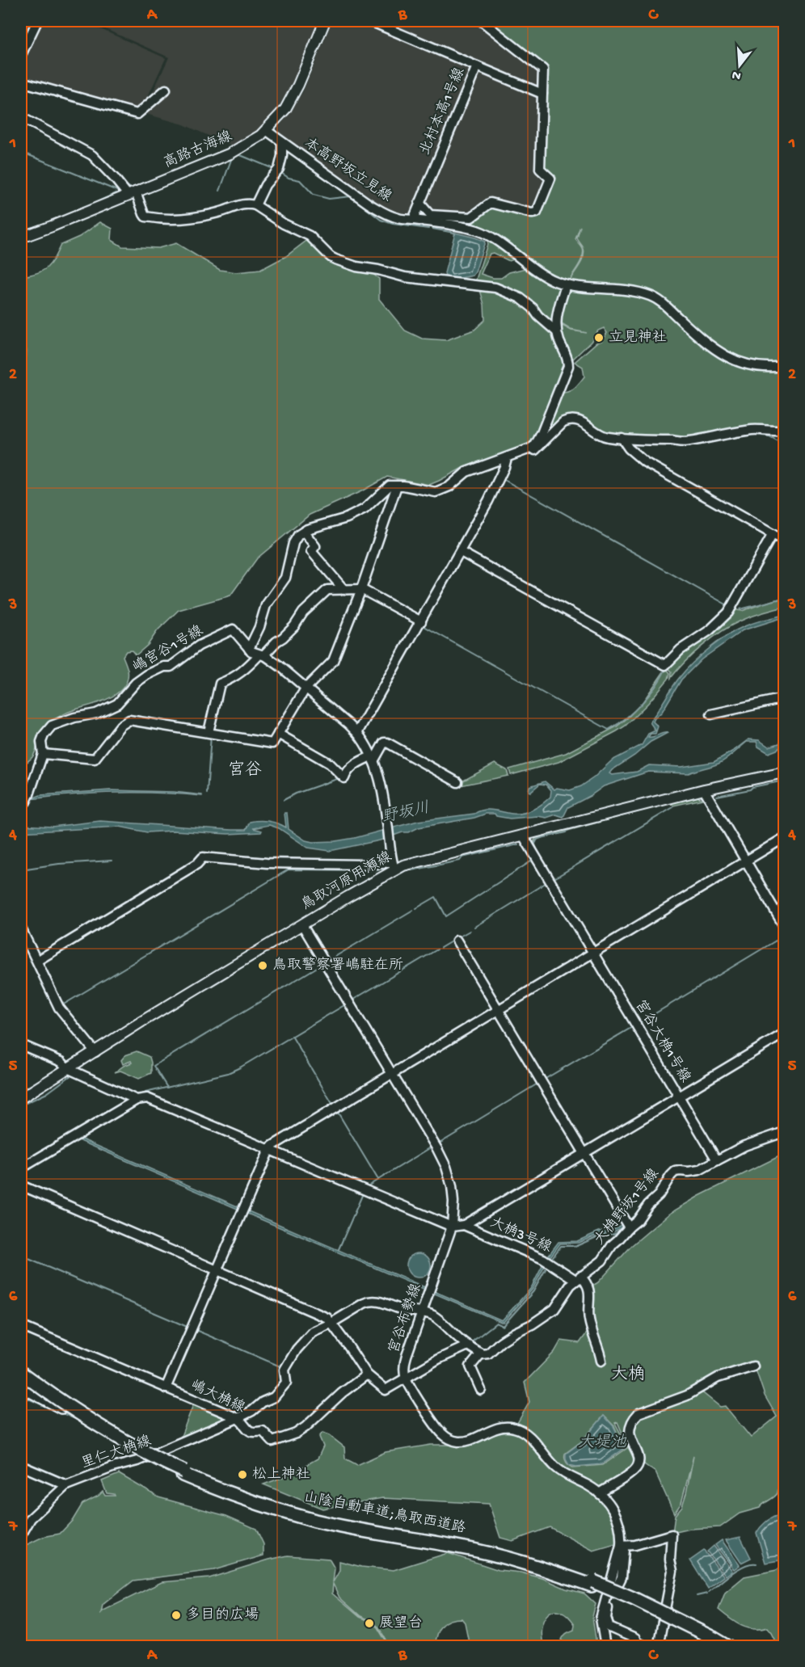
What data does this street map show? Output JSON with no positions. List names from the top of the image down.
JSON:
{
  "streets": {
    "highway": ["山陰自動車道;鳥取西道路"],
    "main road": ["高路古海線", "鳥取河原用瀬線"],
    "street": [
      "北村本高1号線",
      "本高野坂立見線",
      "嶋宮谷1号線",
      "宮谷大桷1号線",
      "大桷野坂1号線",
      "大桷3号線",
      "宮谷布勢線",
      "嶋大桷線",
      "里仁大桷線"
    ]
  },
  "crossings": [
    ["北村本高1号線", "本高野坂立見線"],
    ["高路古海線", "本高野坂立見線"],
    ["嶋宮谷1号線", "鳥取河原用瀬線"],
    ["鳥取河原用瀬線", "宮谷大桷1号線"],
    ["鳥取河原用瀬線", "宮谷布勢線"],
    ["宮谷大桷1号線", "大桷3号線"],
    ["大桷野坂1号線", "大桷3号線"],
    ["宮谷布勢線", "里仁大桷線"],
    ["嶋大桷線", "里仁大桷線"]
  ],
  "districts": ["宮谷", "大桷"],
  "water": ["野坂川", "大堤池"],
  "places": [
    "立見神社",
    "鳥取警察署嶋駐在所",
    "松上神社",
    "多目的広場",
    "展望台"
  ],
  "north": "bottom",
  "grid": {
    "columns": ["A", "B", "C"],
    "rows": [
      "1",
      "2",
      "3",
      "4",
      "5",
      "6",
      "7"
    ]
  }
}
